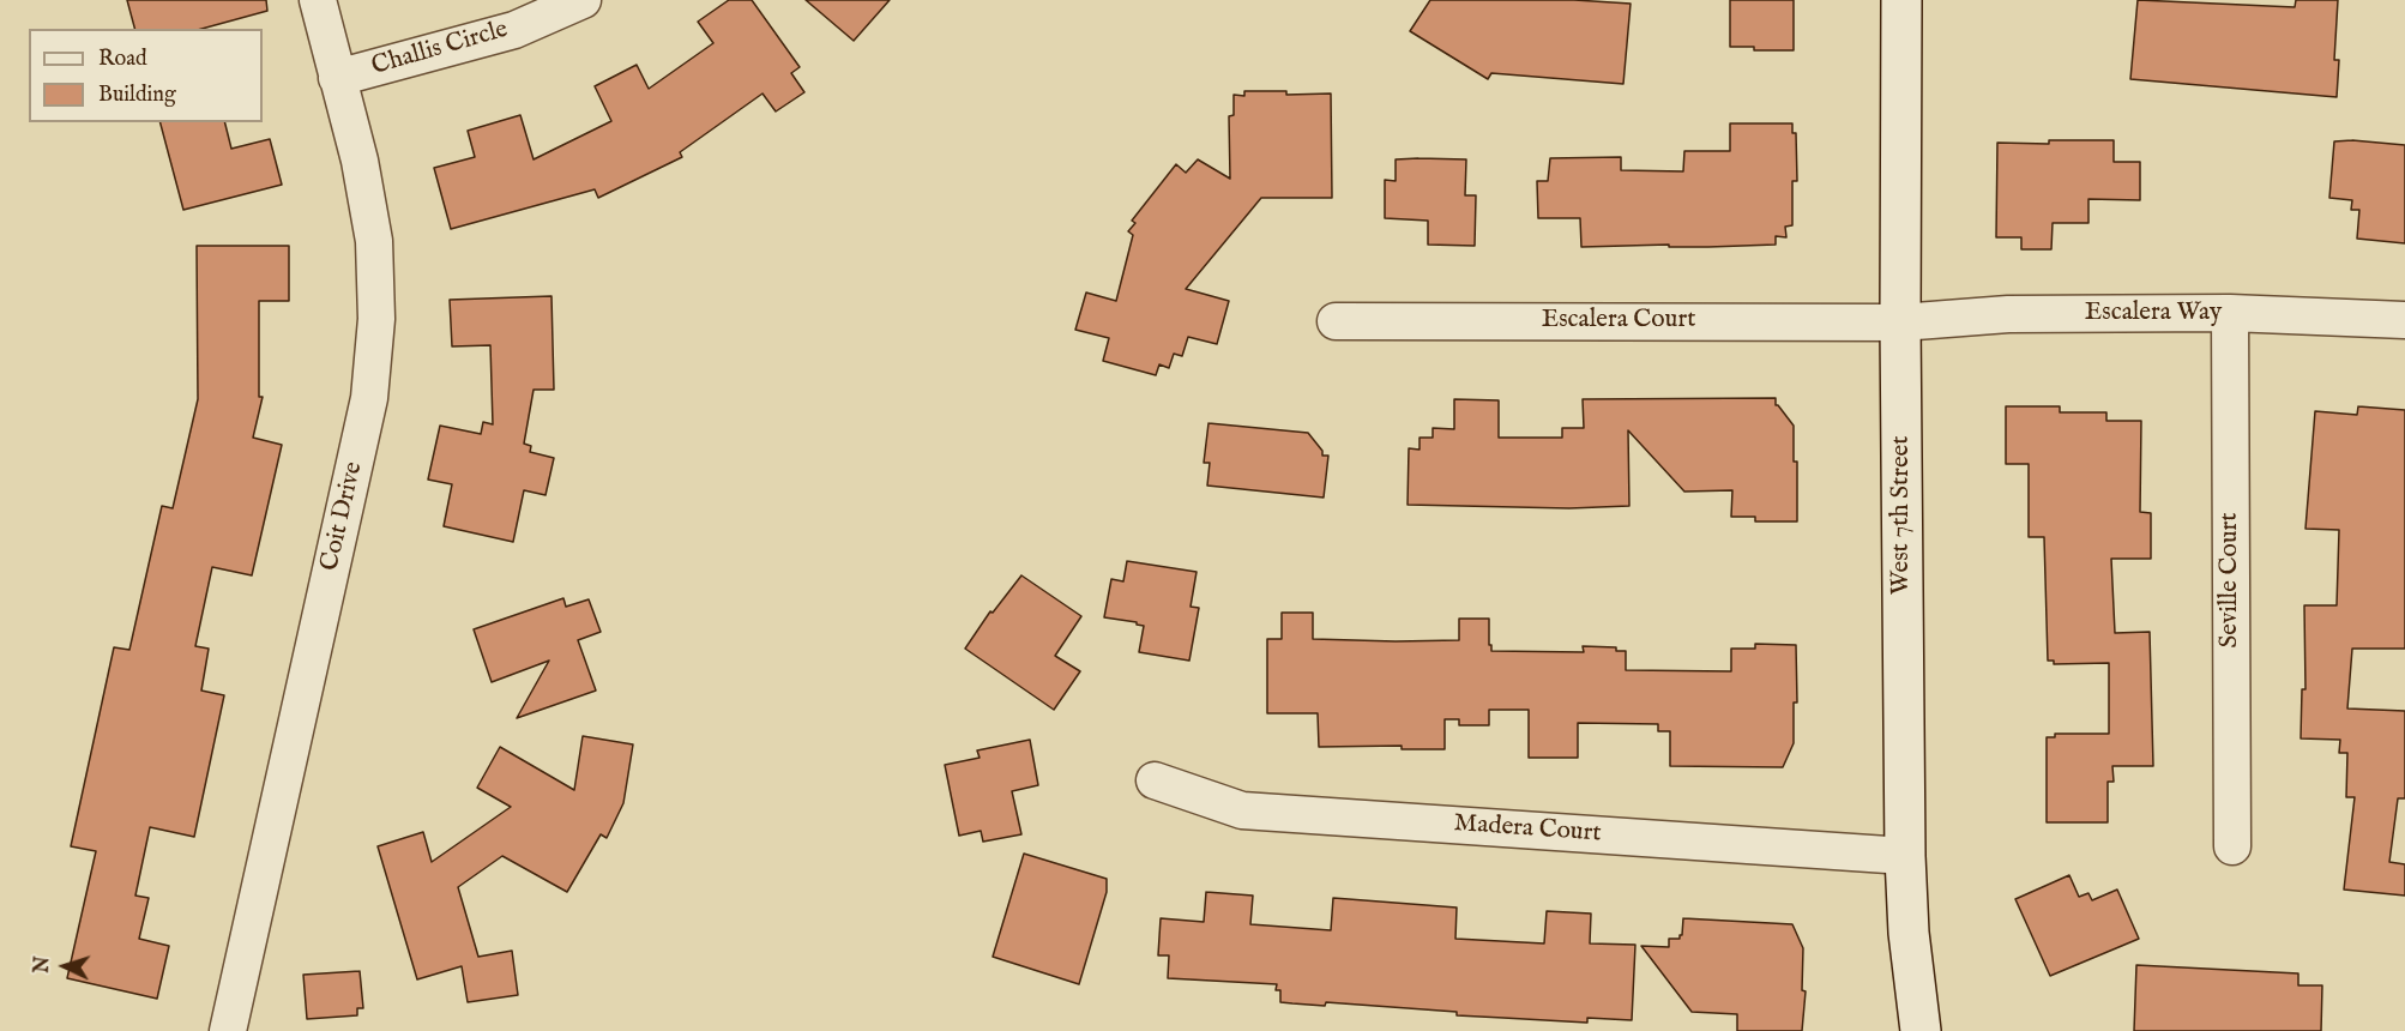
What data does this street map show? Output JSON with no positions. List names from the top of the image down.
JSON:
{
  "streets": {
    "main road": ["West 7th Street"],
    "street": [
      "Challis Circle",
      "Escalera Way",
      "Escalera Court",
      "Coit Drive",
      "Seville Court",
      "Madera Court"
    ]
  },
  "crossings": [
    ["Challis Circle", "Coit Drive"],
    ["Escalera Way", "Escalera Court"],
    ["Escalera Way", "West 7th Street"],
    ["Escalera Way", "Seville Court"],
    ["Escalera Court", "West 7th Street"],
    ["West 7th Street", "Madera Court"]
  ],
  "legend": ["Road", "Building"],
  "north": "left"
}
